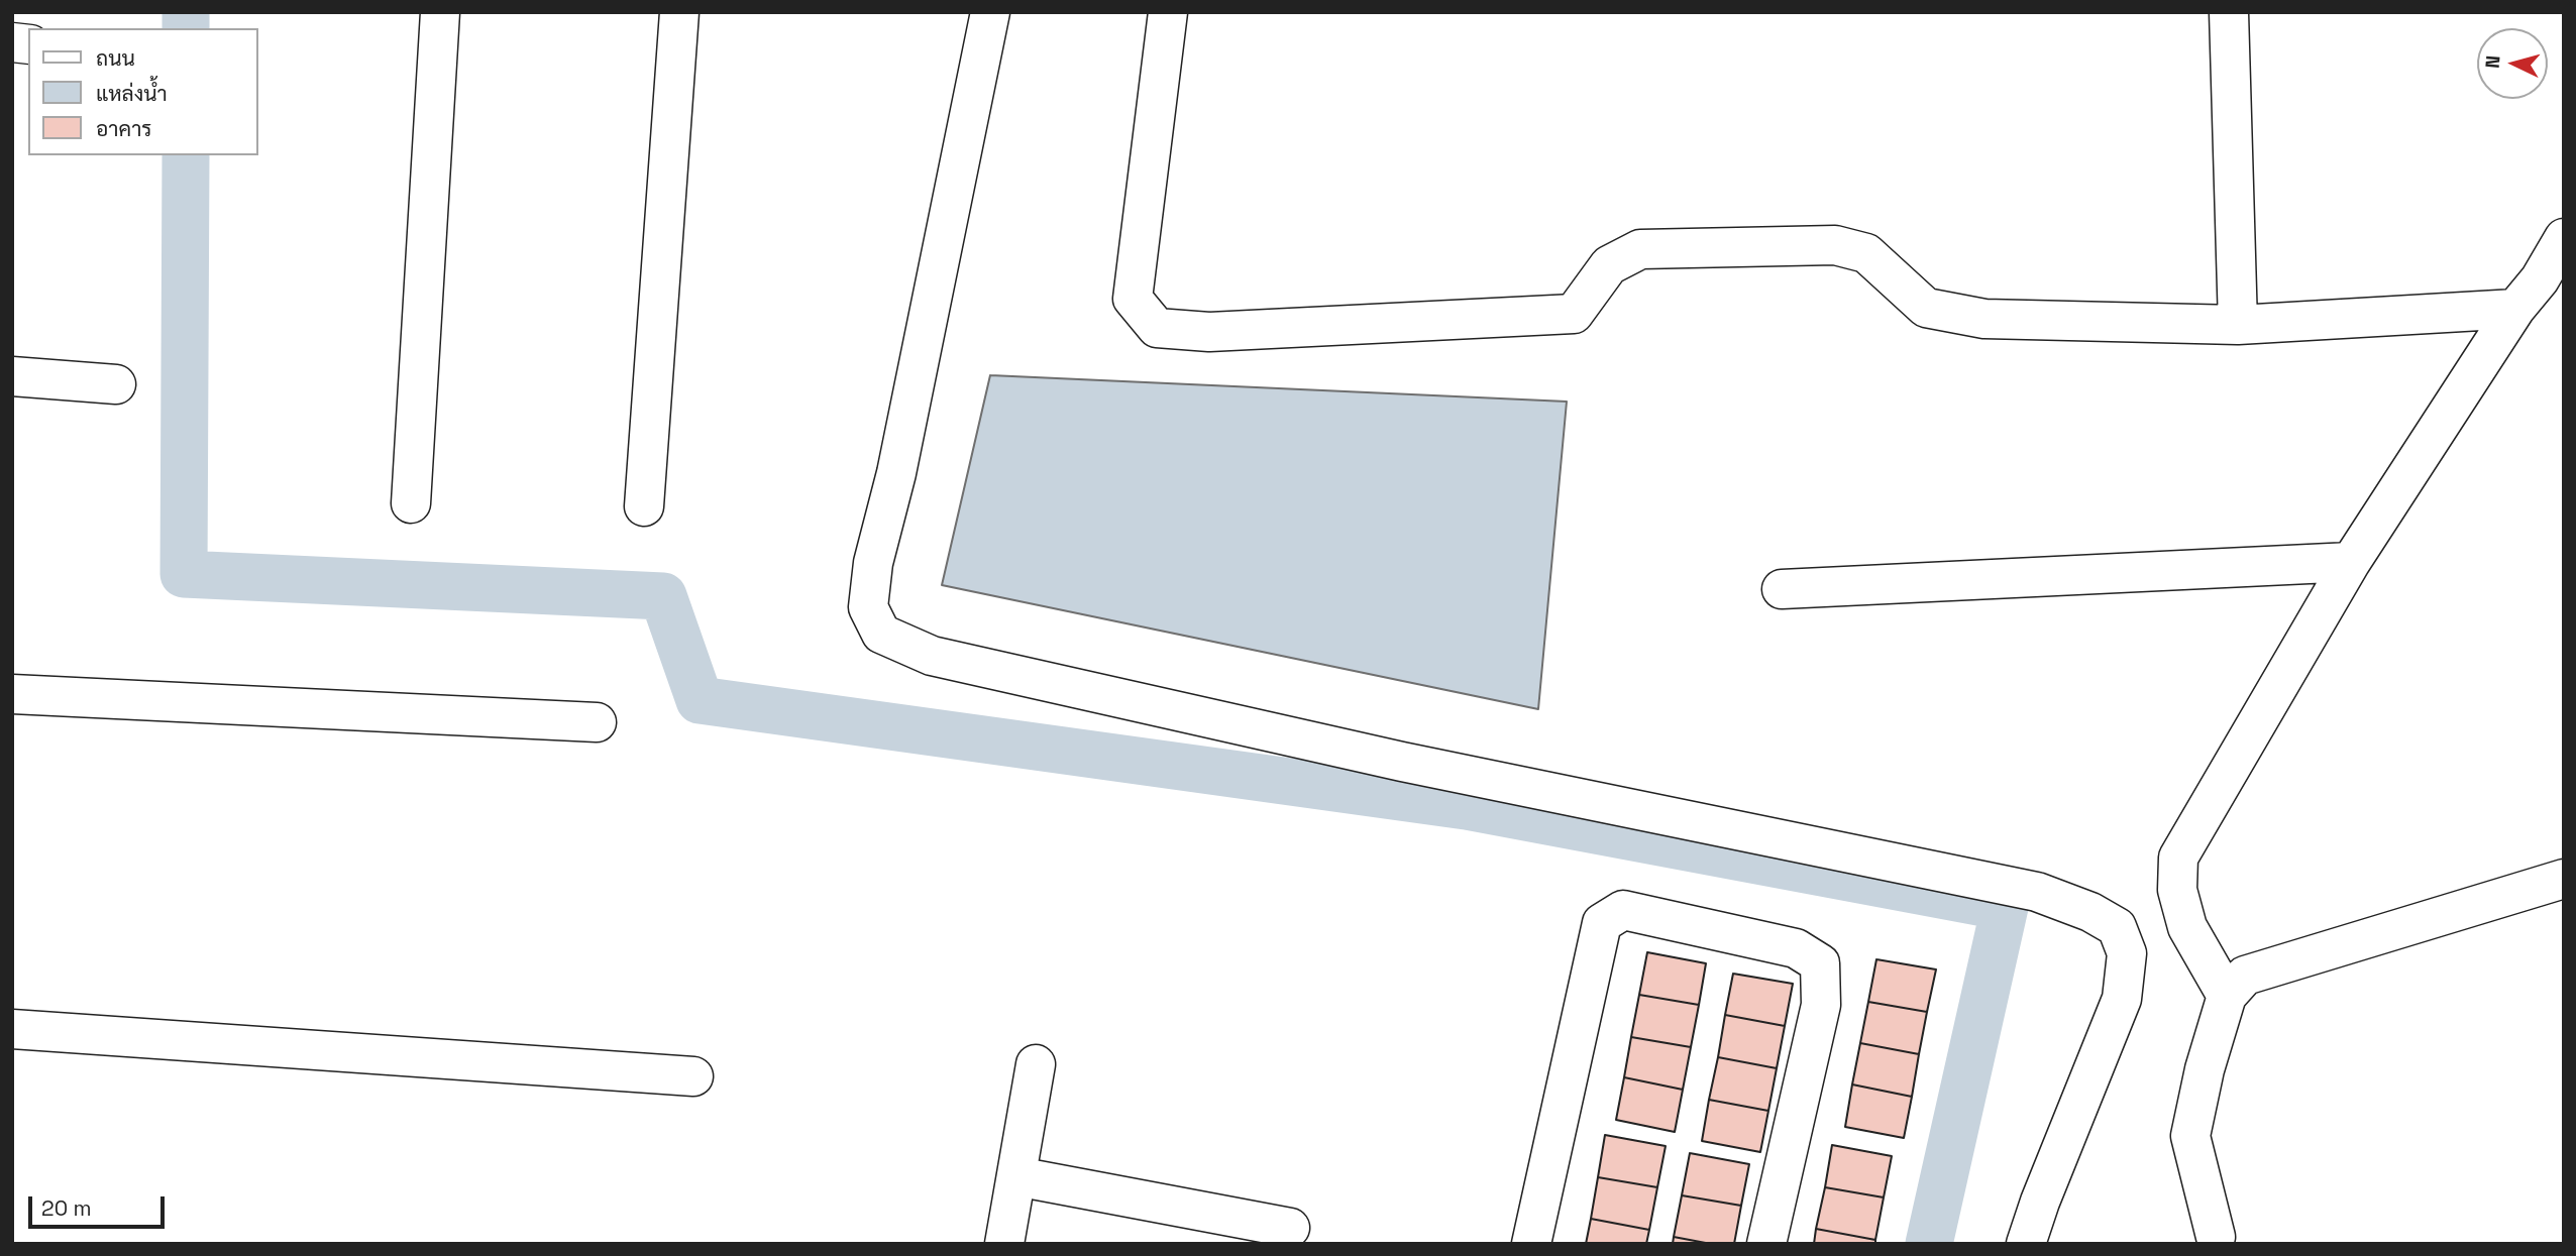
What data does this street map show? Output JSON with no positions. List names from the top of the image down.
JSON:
{
  "legend": ["ถนน", "แหล่งน้ำ", "อาคาร"],
  "scale_bar": "20 m",
  "north": "left"
}
